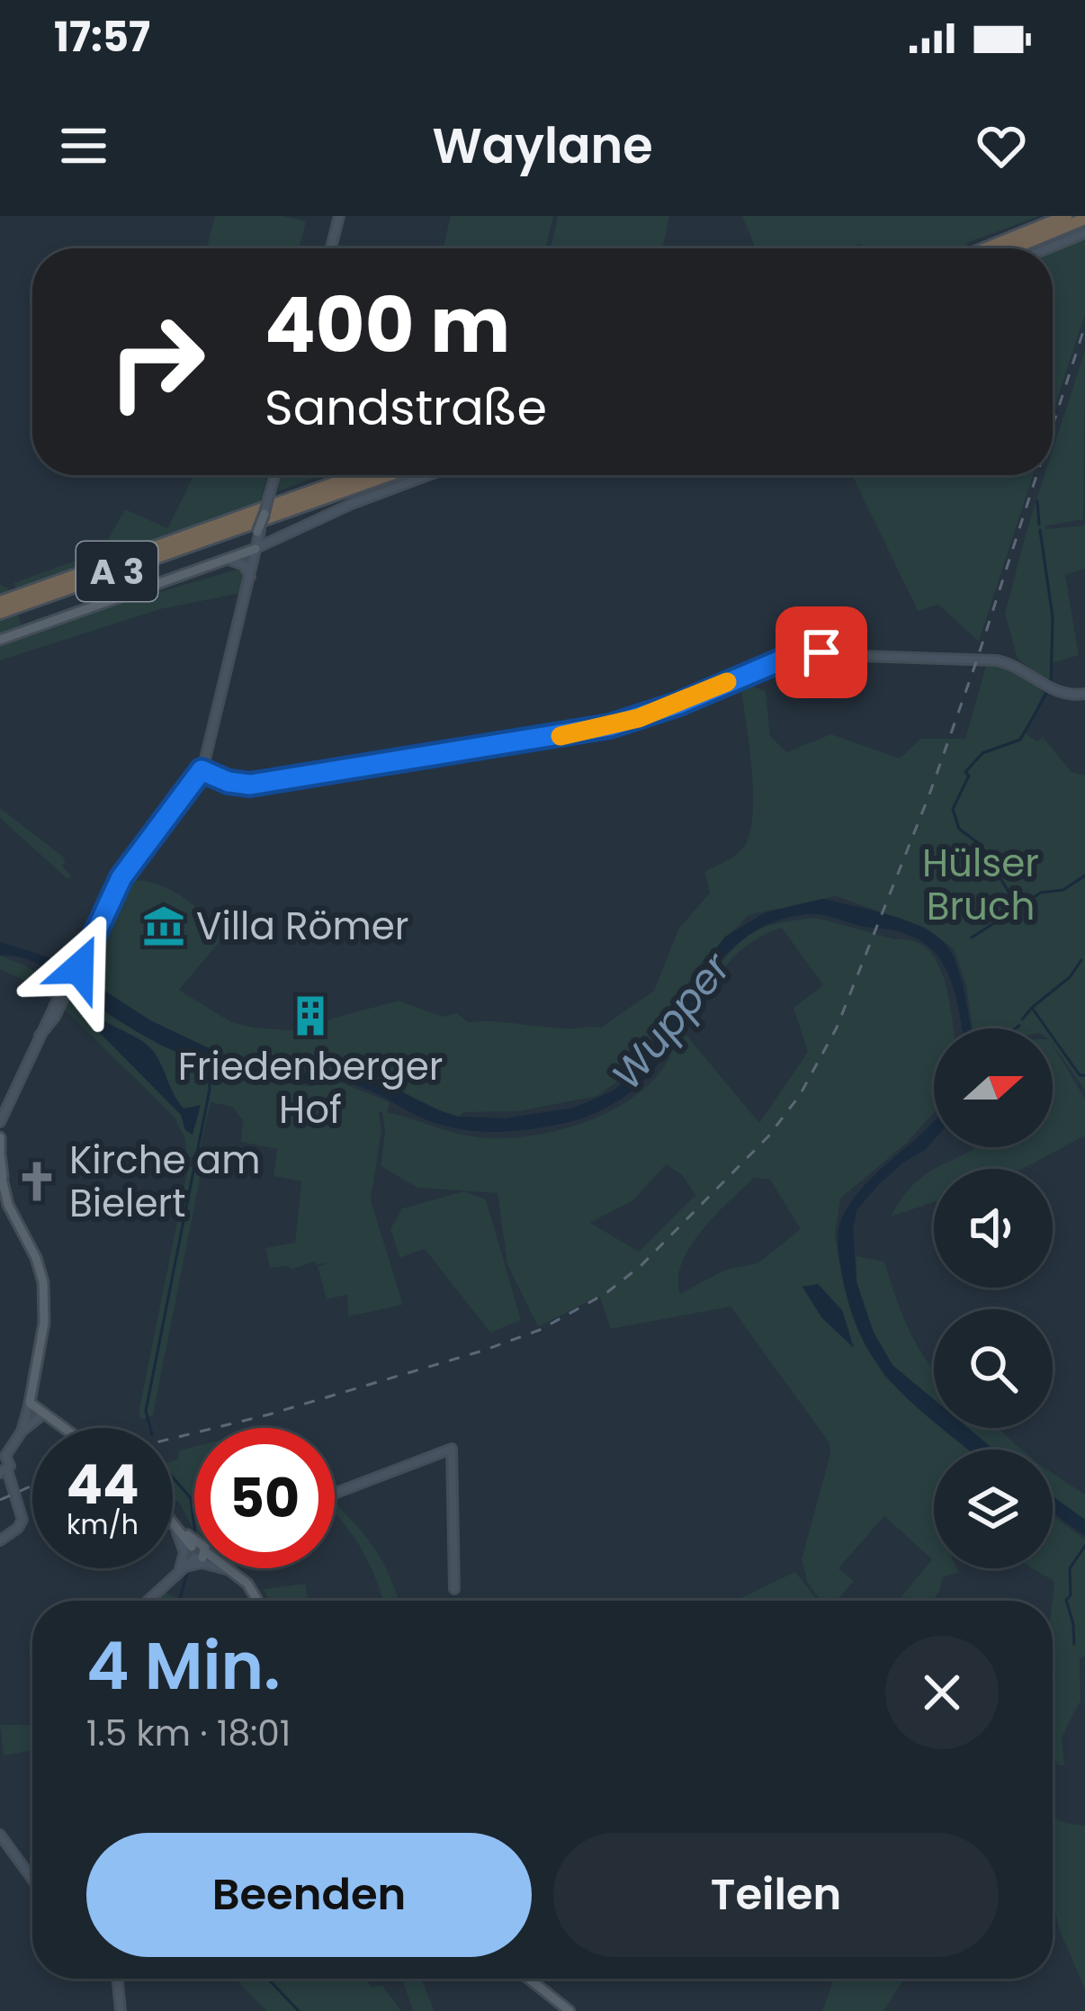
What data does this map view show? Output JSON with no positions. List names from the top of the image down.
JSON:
{
  "streets": {
    "highway": ["A 3"]
  },
  "water": ["Wupper"],
  "parks": ["Hülser Bruch"],
  "places": {
    "museum": ["Villa Römer"],
    "building": ["Friedenberger Hof"],
    "church": ["Kirche am Bielert"]
  },
  "north": "right",
  "page": {
    "status": "17:57",
    "header": "Waylane",
    "turn": ["400 m", "Sandstraße"],
    "speed": "44 km/h",
    "limit": "50",
    "heading": ["4 Min.", "1.5 km · 18:01"],
    "buttons": ["Beenden", "Teilen"]
  }
}
